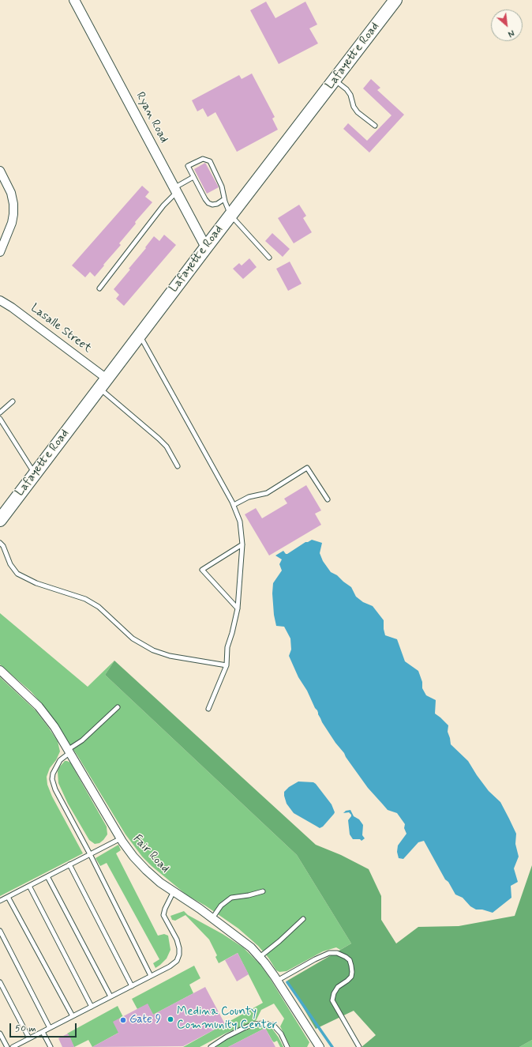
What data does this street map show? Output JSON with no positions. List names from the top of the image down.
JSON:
{
  "streets": {
    "main road": ["Lafayette Road"],
    "street": ["Ryan Road", "Lasalle Street", "Fair Road"]
  },
  "crossings": [
    ["Lafayette Road", "Ryan Road"],
    ["Lafayette Road", "Lasalle Street"]
  ],
  "places": ["Medina County Community Center", "Gate 9"],
  "scale_bar": "50 m",
  "north": "bottom right"
}
